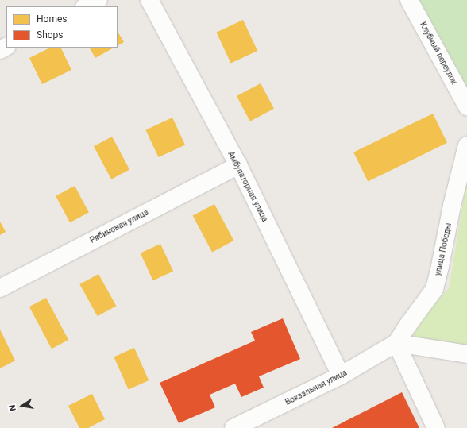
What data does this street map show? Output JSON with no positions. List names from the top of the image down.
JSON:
{
  "streets": {
    "street": [
      "Клубный переулок",
      "Амбулаторная улица",
      "Рябиновая улица",
      "улица Победы",
      "Вокзальная улица"
    ]
  },
  "crossings": [
    ["Амбулаторная улица", "Рябиновая улица"],
    ["Амбулаторная улица", "Вокзальная улица"],
    ["улица Победы", "Вокзальная улица"]
  ],
  "legend": ["Homes", "Shops"],
  "north": "left"
}
